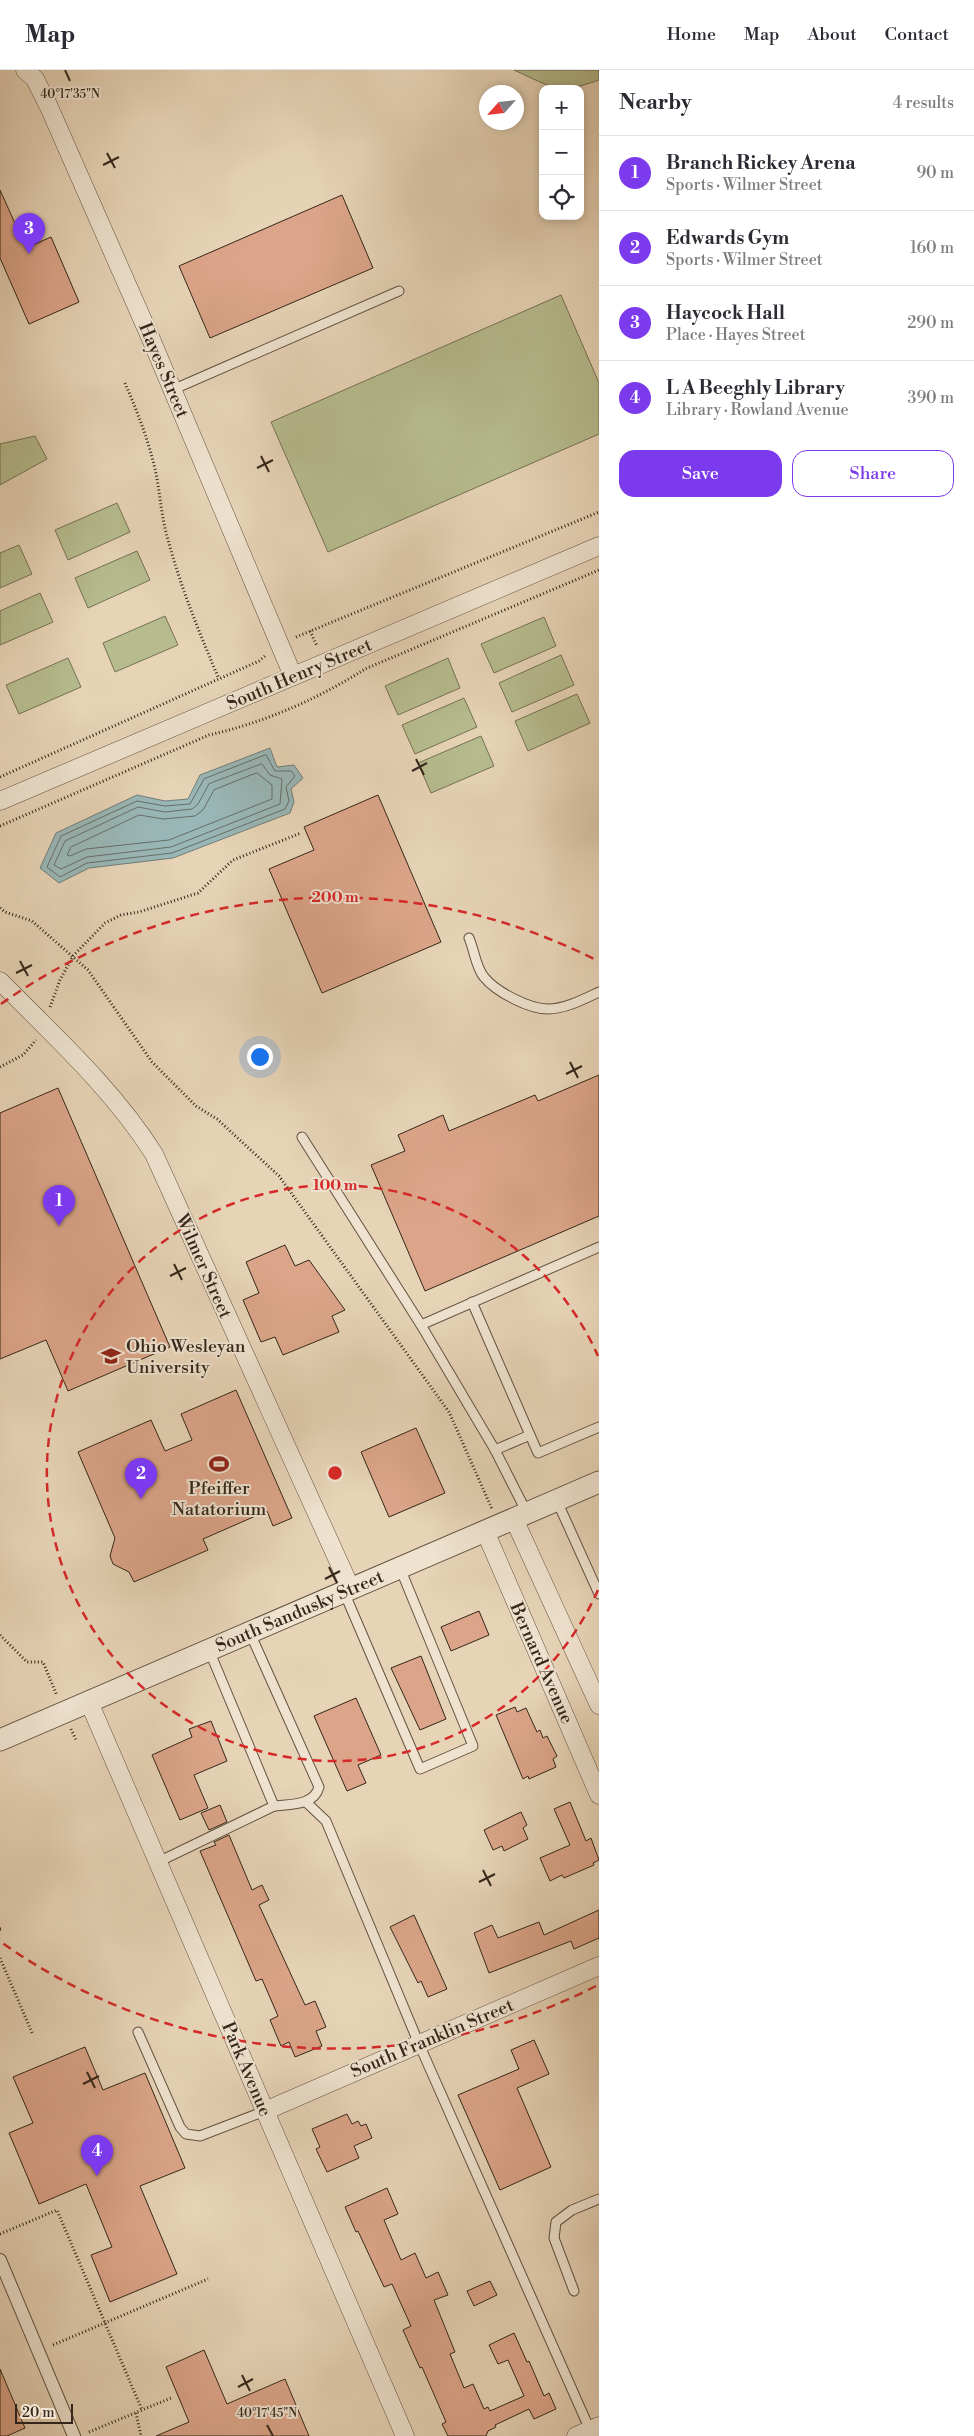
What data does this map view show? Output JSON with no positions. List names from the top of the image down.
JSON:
{
  "streets": {
    "street": [
      "Hayes Street",
      "South Henry Street",
      "Wilmer Street",
      "South Sandusky Street",
      "Bernard Avenue",
      "South Franklin Street",
      "Park Avenue"
    ]
  },
  "crossings": [
    ["Hayes Street", "South Henry Street"],
    ["Wilmer Street", "South Sandusky Street"],
    ["South Sandusky Street", "Bernard Avenue"],
    ["South Sandusky Street", "Park Avenue"],
    ["South Franklin Street", "Park Avenue"]
  ],
  "places": {
    "school or university": ["Ohio Wesleyan University"],
    "sports": ["Pfeiffer Natatorium"]
  },
  "scale_bar": "20 m",
  "north": "bottom left",
  "page": {
    "header": "Map",
    "nav": [
      "Home",
      "Map",
      "About",
      "Contact"
    ],
    "heading": ["Nearby", "4 results"],
    "map_buttons": ["+", "−"],
    "list": [
      {
        "mark": "1",
        "name": "Branch Rickey Arena",
        "note": "Sports · Wilmer Street",
        "value": "90 m"
      },
      {
        "mark": "2",
        "name": "Edwards Gym",
        "note": "Sports · Wilmer Street",
        "value": "160 m"
      },
      {
        "mark": "3",
        "name": "Haycock Hall",
        "note": "Place · Hayes Street",
        "value": "290 m"
      },
      {
        "mark": "4",
        "name": "L A Beeghly Library",
        "note": "Library · Rowland Avenue",
        "value": "390 m"
      }
    ],
    "pins": [
      "3",
      "1",
      "2",
      "4"
    ],
    "buttons": ["Save", "Share"],
    "scale": "20 m"
  },
  "coordinates": ["40°17'35\"N", "40°17'45\"N"],
  "rings": ["200 m", "100 m"]
}
